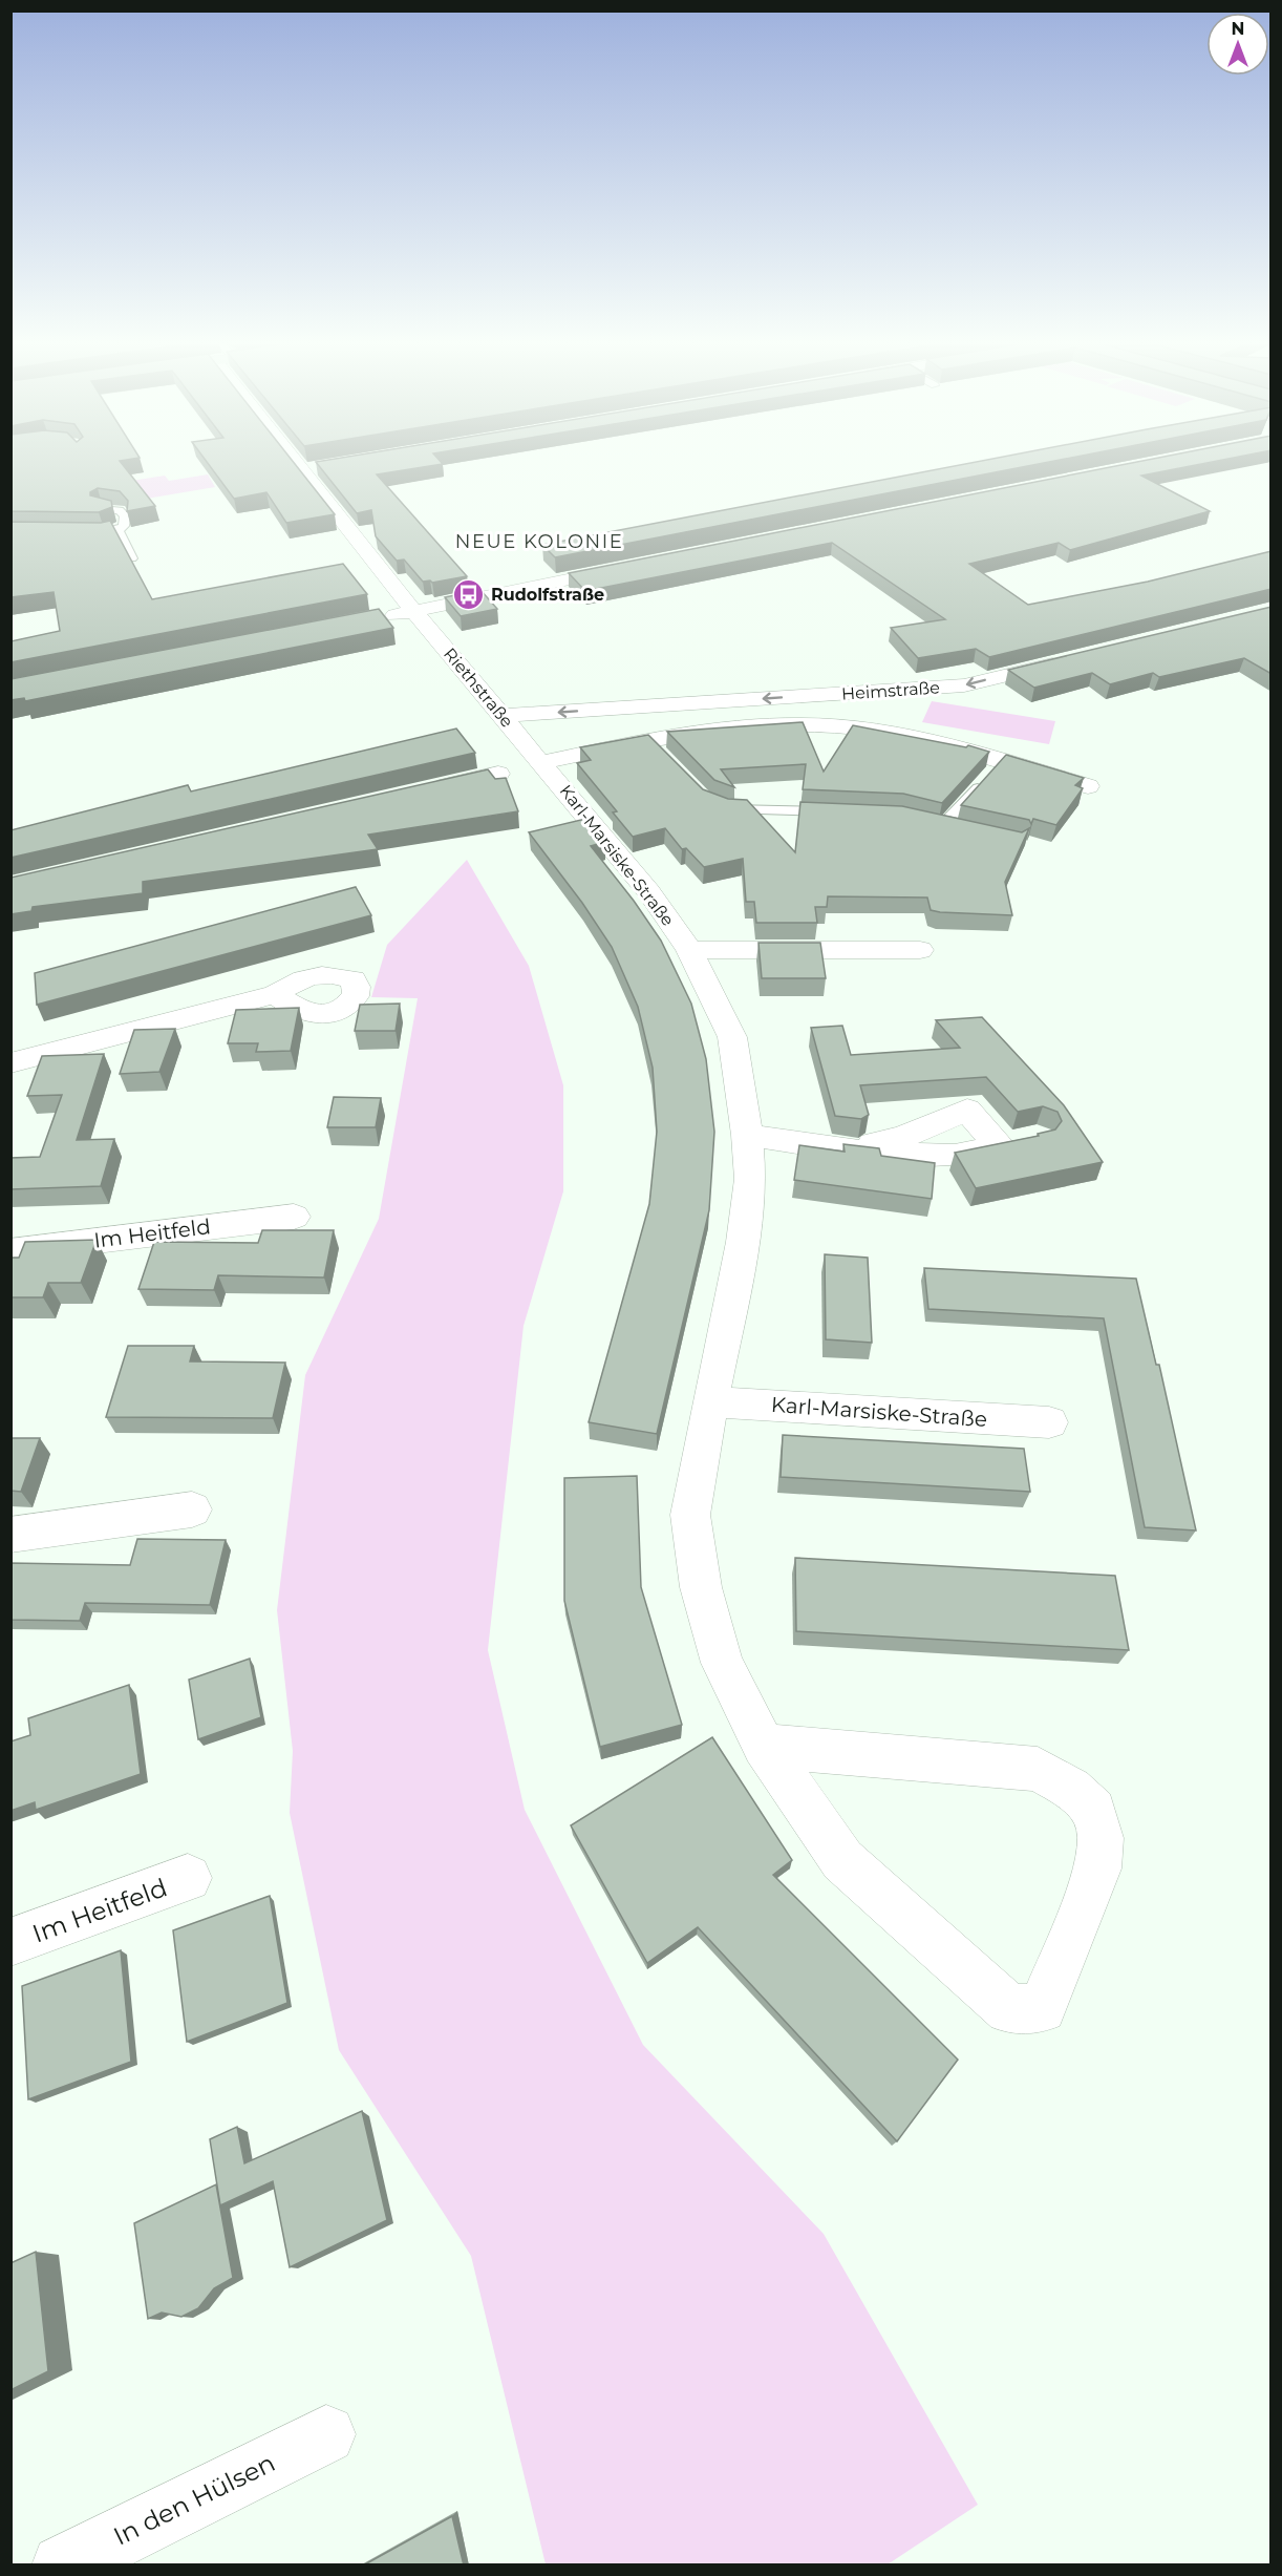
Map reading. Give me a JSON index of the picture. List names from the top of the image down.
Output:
{
  "streets": {
    "street": [
      "Riethstraße",
      "Heimstraße",
      "Karl-Marsiske-Straße",
      "Im Heitfeld",
      "In den Hülsen"
    ]
  },
  "crossings": [
    ["Riethstraße", "Heimstraße"],
    ["Riethstraße", "Karl-Marsiske-Straße"]
  ],
  "districts": ["NEUE KOLONIE"],
  "places": {
    "bus stop": ["Rudolfstraße"]
  },
  "north": "top"
}
